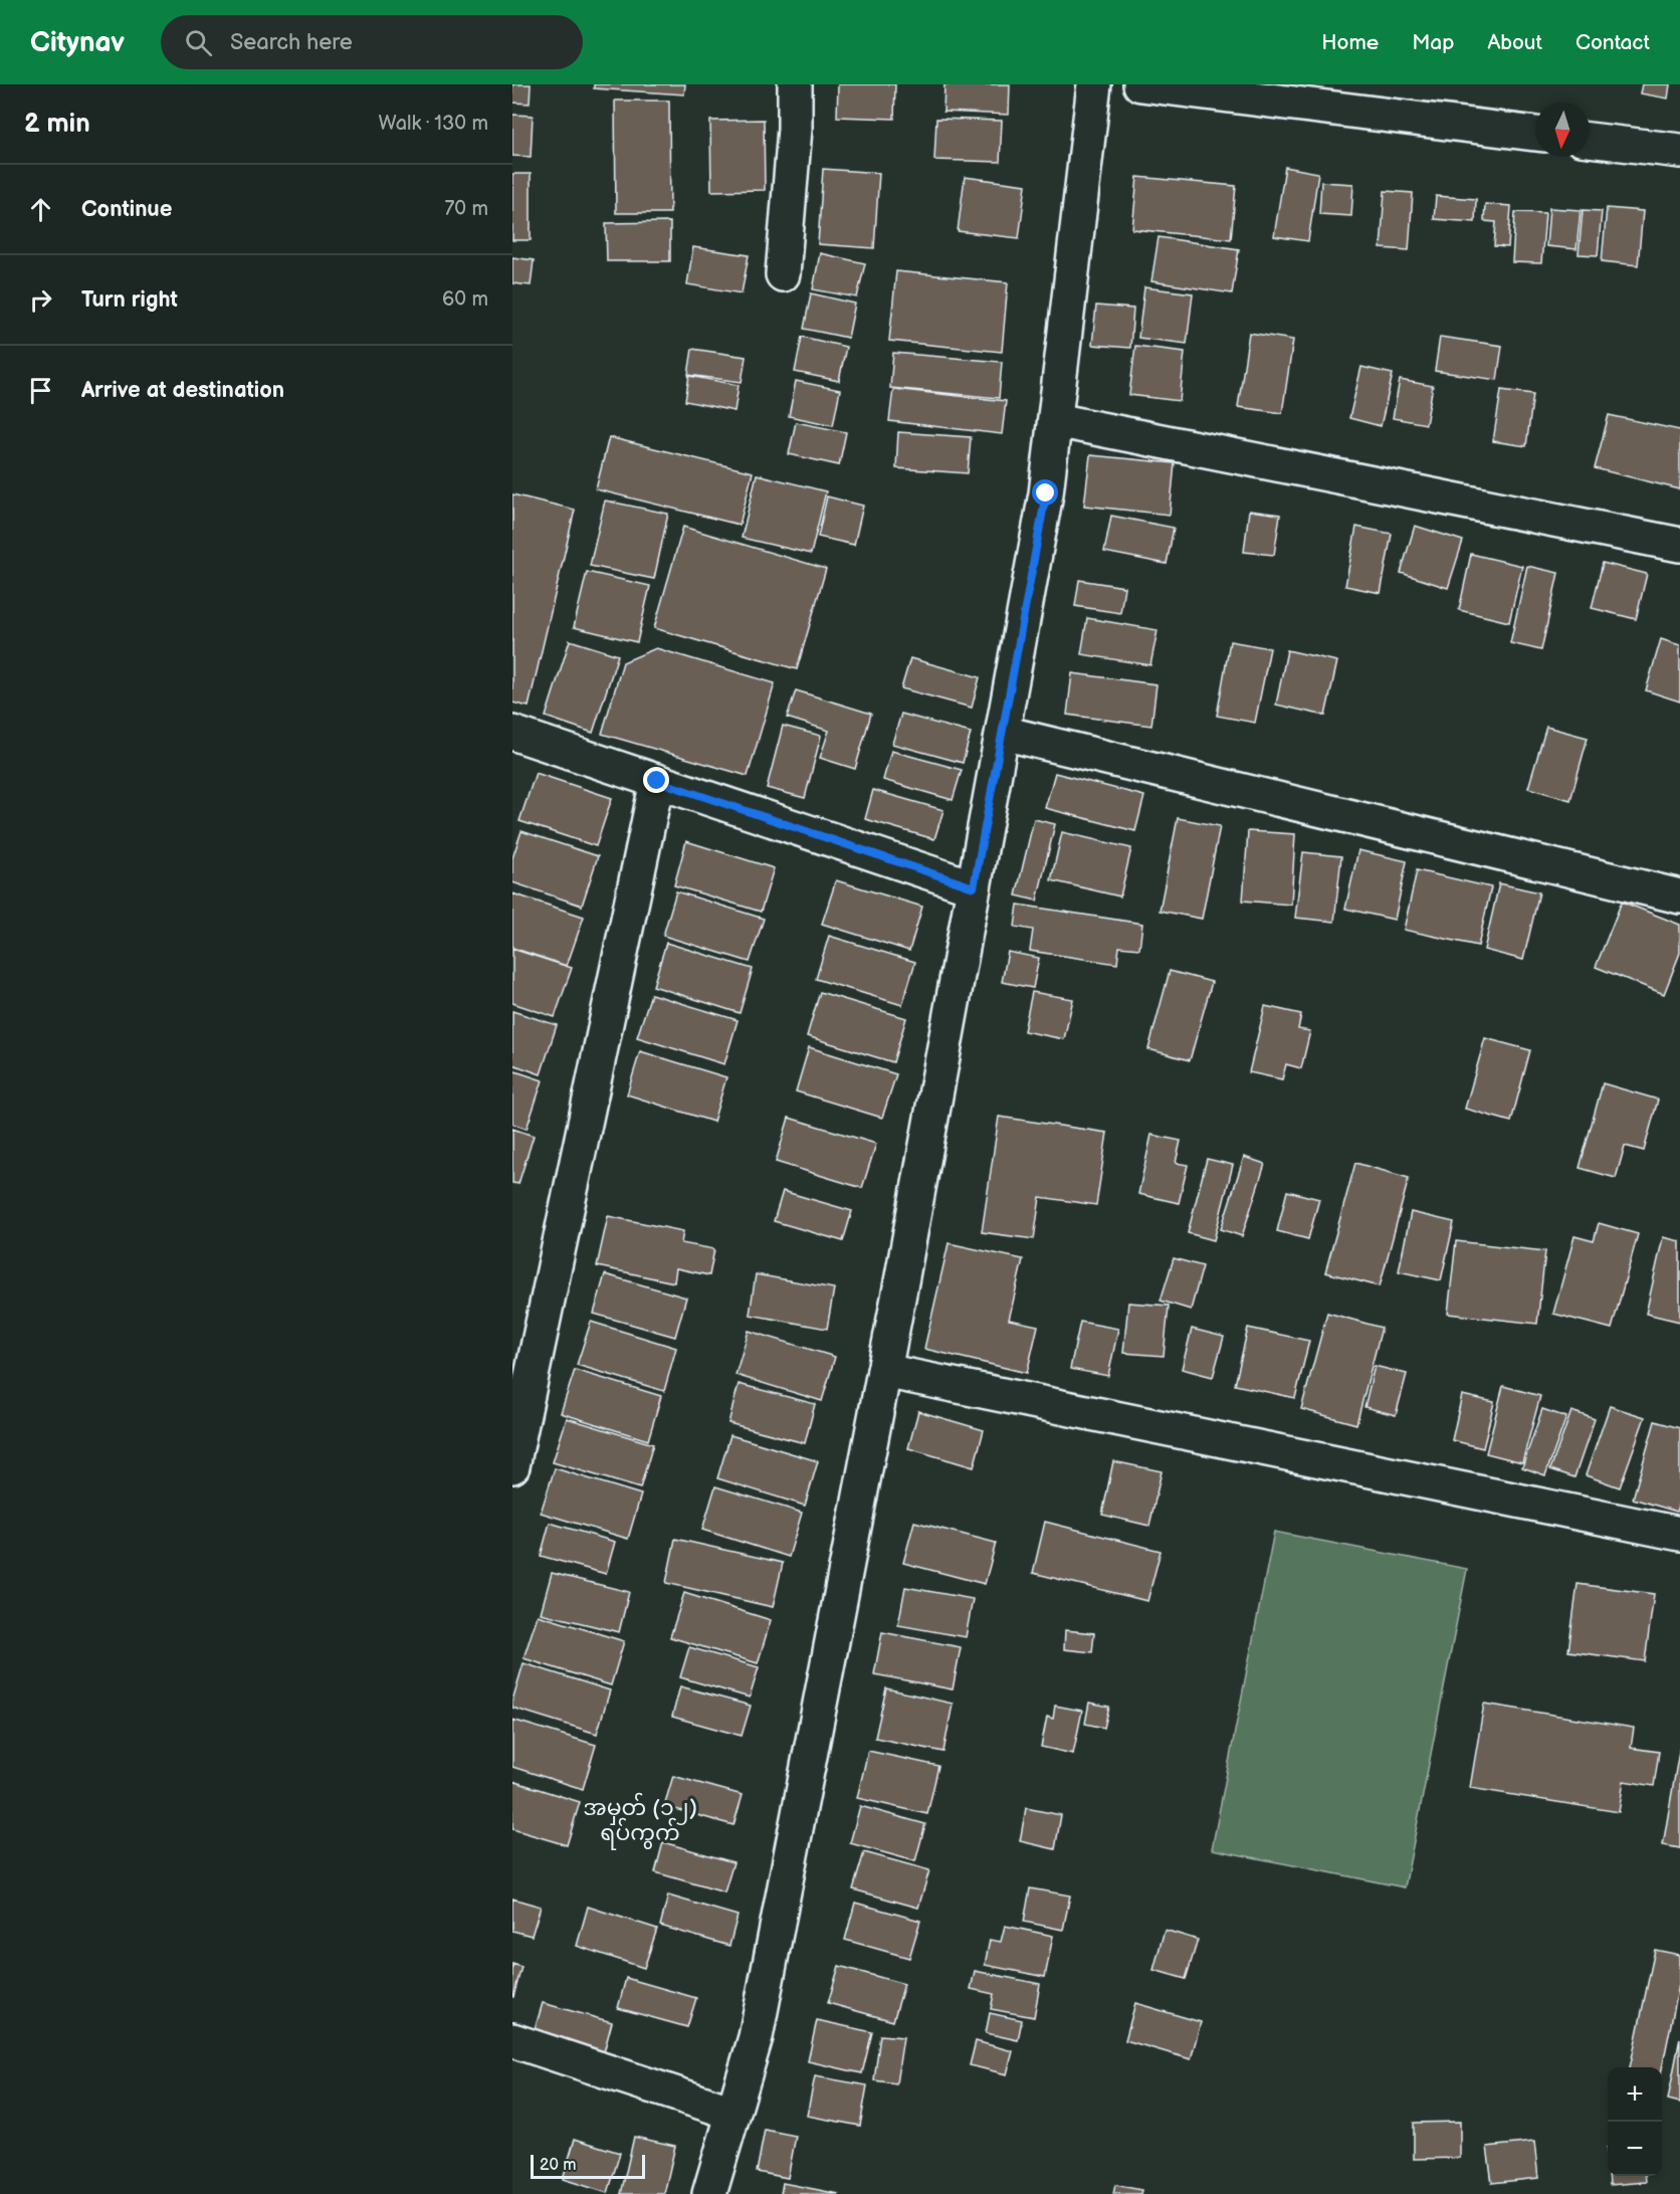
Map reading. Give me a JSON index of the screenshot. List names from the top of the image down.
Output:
{
  "districts": ["အမှတ် (၁၂) ရပ်ကွက်"],
  "scale_bar": "20 m",
  "north": "bottom",
  "page": {
    "header": "Citynav",
    "search": "Search here",
    "nav": [
      "Home",
      "Map",
      "About",
      "Contact"
    ],
    "heading": ["2 min", "Walk · 130 m"],
    "list": [
      ["Continue", "70 m"],
      ["Turn right", "60 m"],
      "Arrive at destination"
    ],
    "map_buttons": ["+", "−"],
    "scale": "20 m"
  }
}
